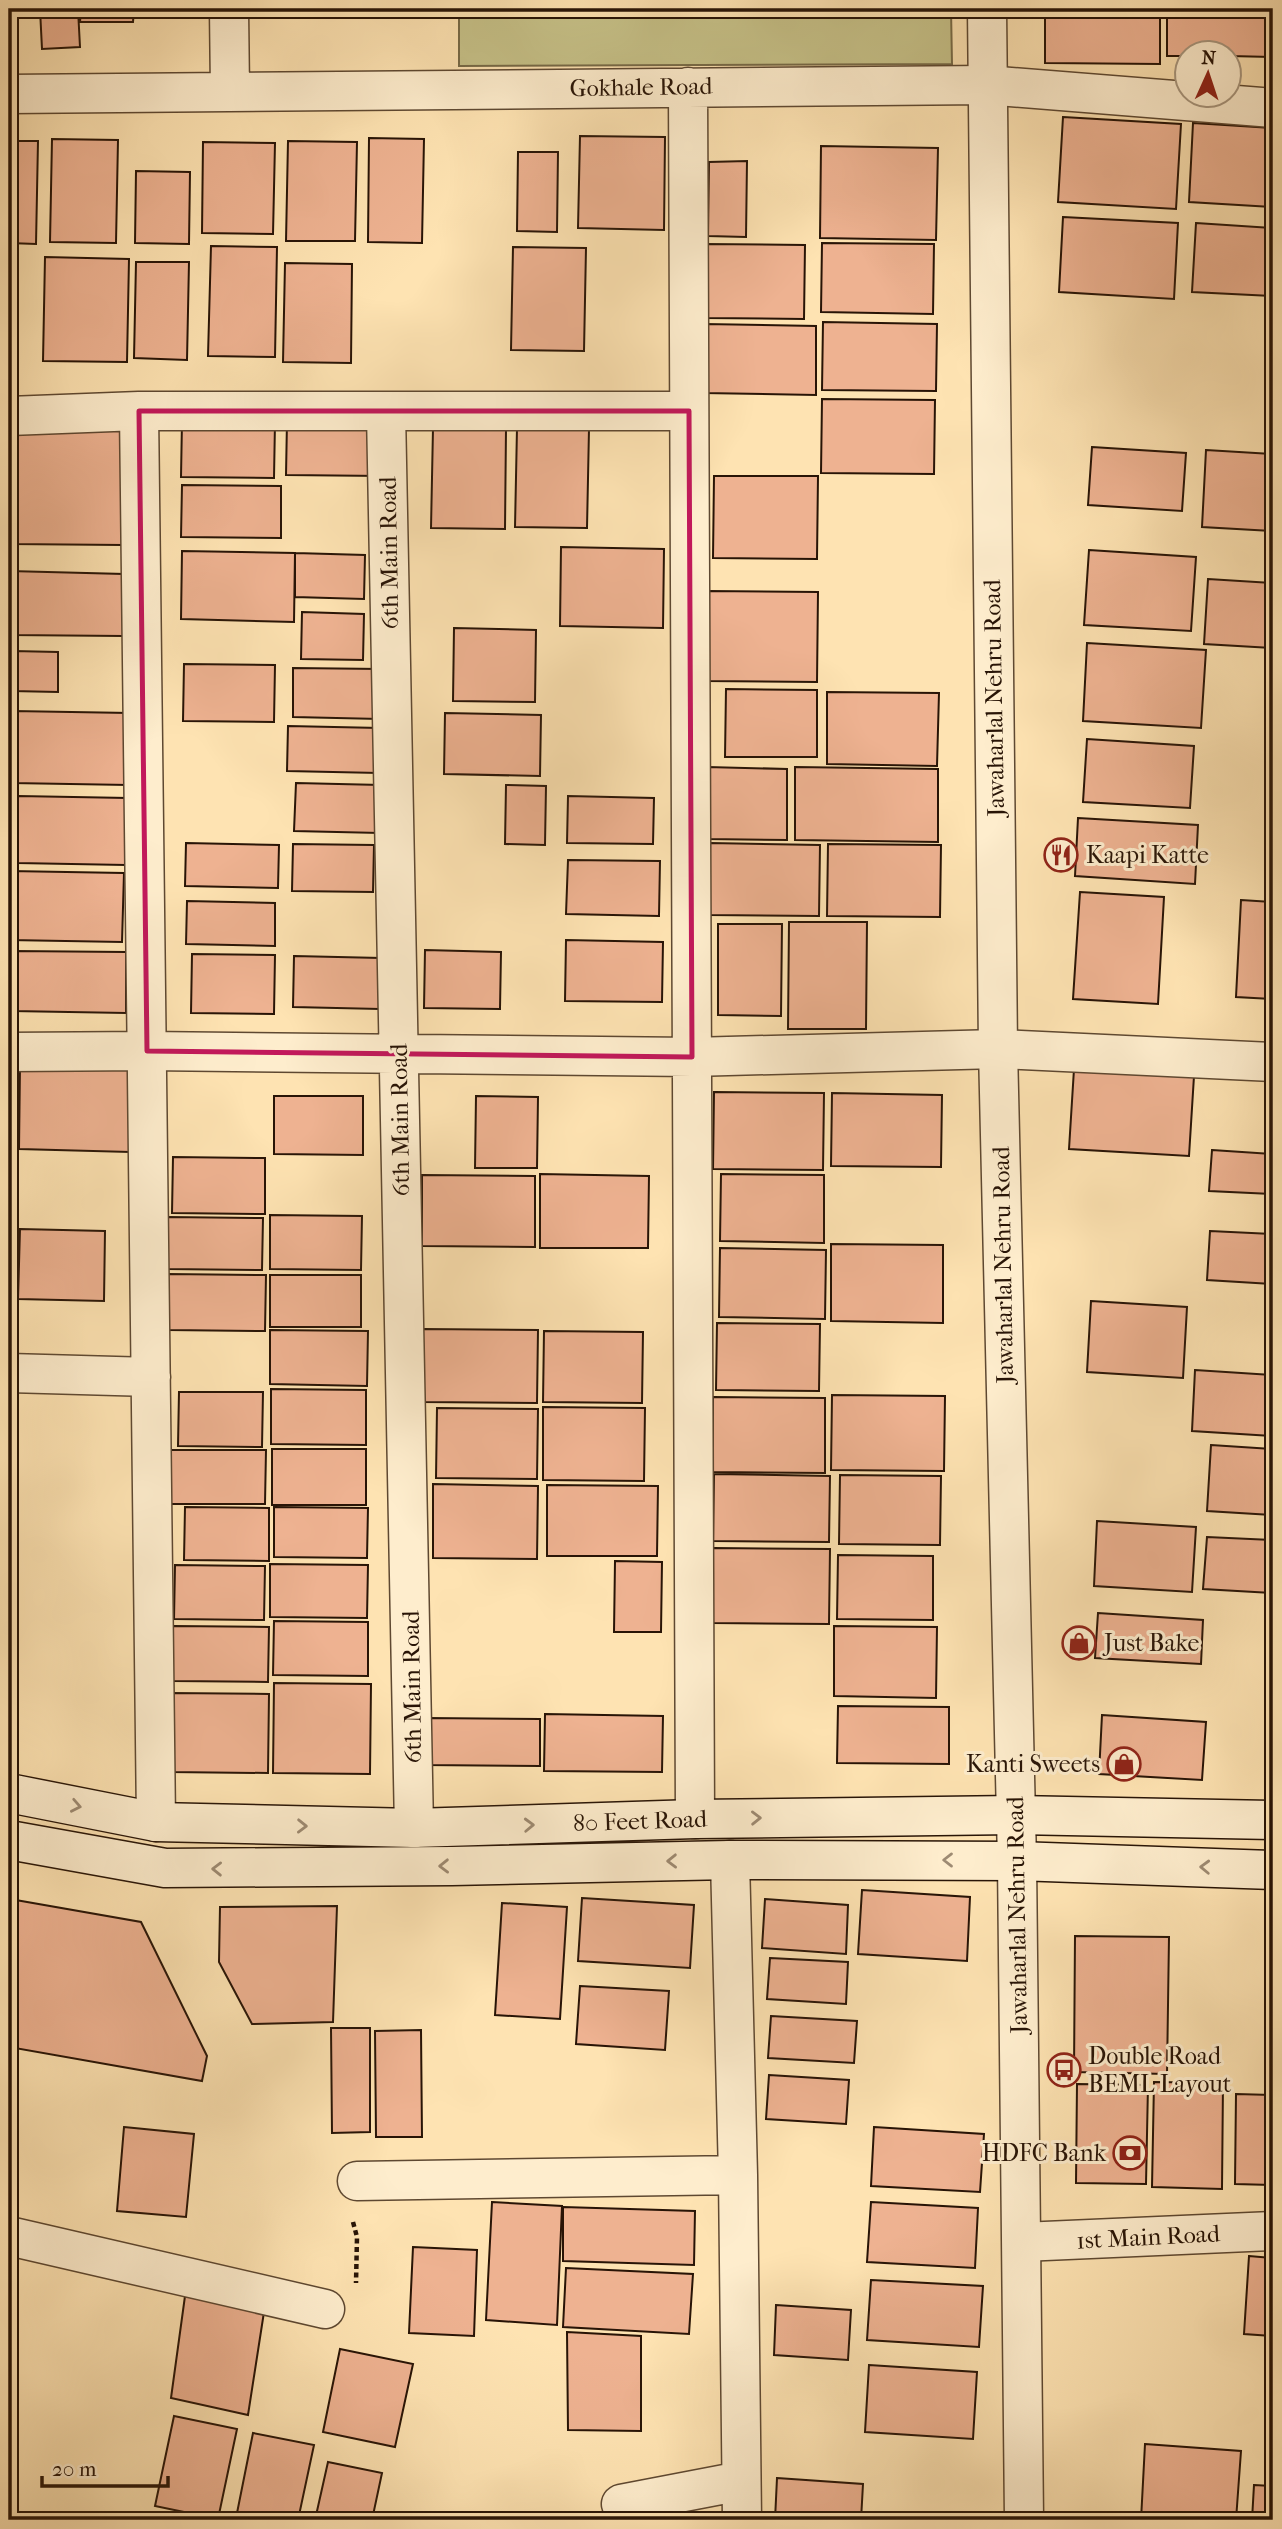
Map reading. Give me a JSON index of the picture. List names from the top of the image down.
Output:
{
  "streets": {
    "street": [
      "Gokhale Road",
      "6th Main Road",
      "Jawaharlal Nehru Road",
      "80 Feet Road",
      "1st Main Road"
    ]
  },
  "crossings": [
    ["Gokhale Road", "Jawaharlal Nehru Road"],
    ["6th Main Road", "80 Feet Road"],
    ["Jawaharlal Nehru Road", "80 Feet Road"],
    ["Jawaharlal Nehru Road", "1st Main Road"]
  ],
  "places": {
    "restaurant": ["Kaapi Katte"],
    "shop": ["Just Bake", "Kanti Sweets"],
    "bus stop": ["Double Road BEML Layout"],
    "bank": ["HDFC Bank"]
  },
  "scale_bar": "20 m",
  "north": "top"
}
